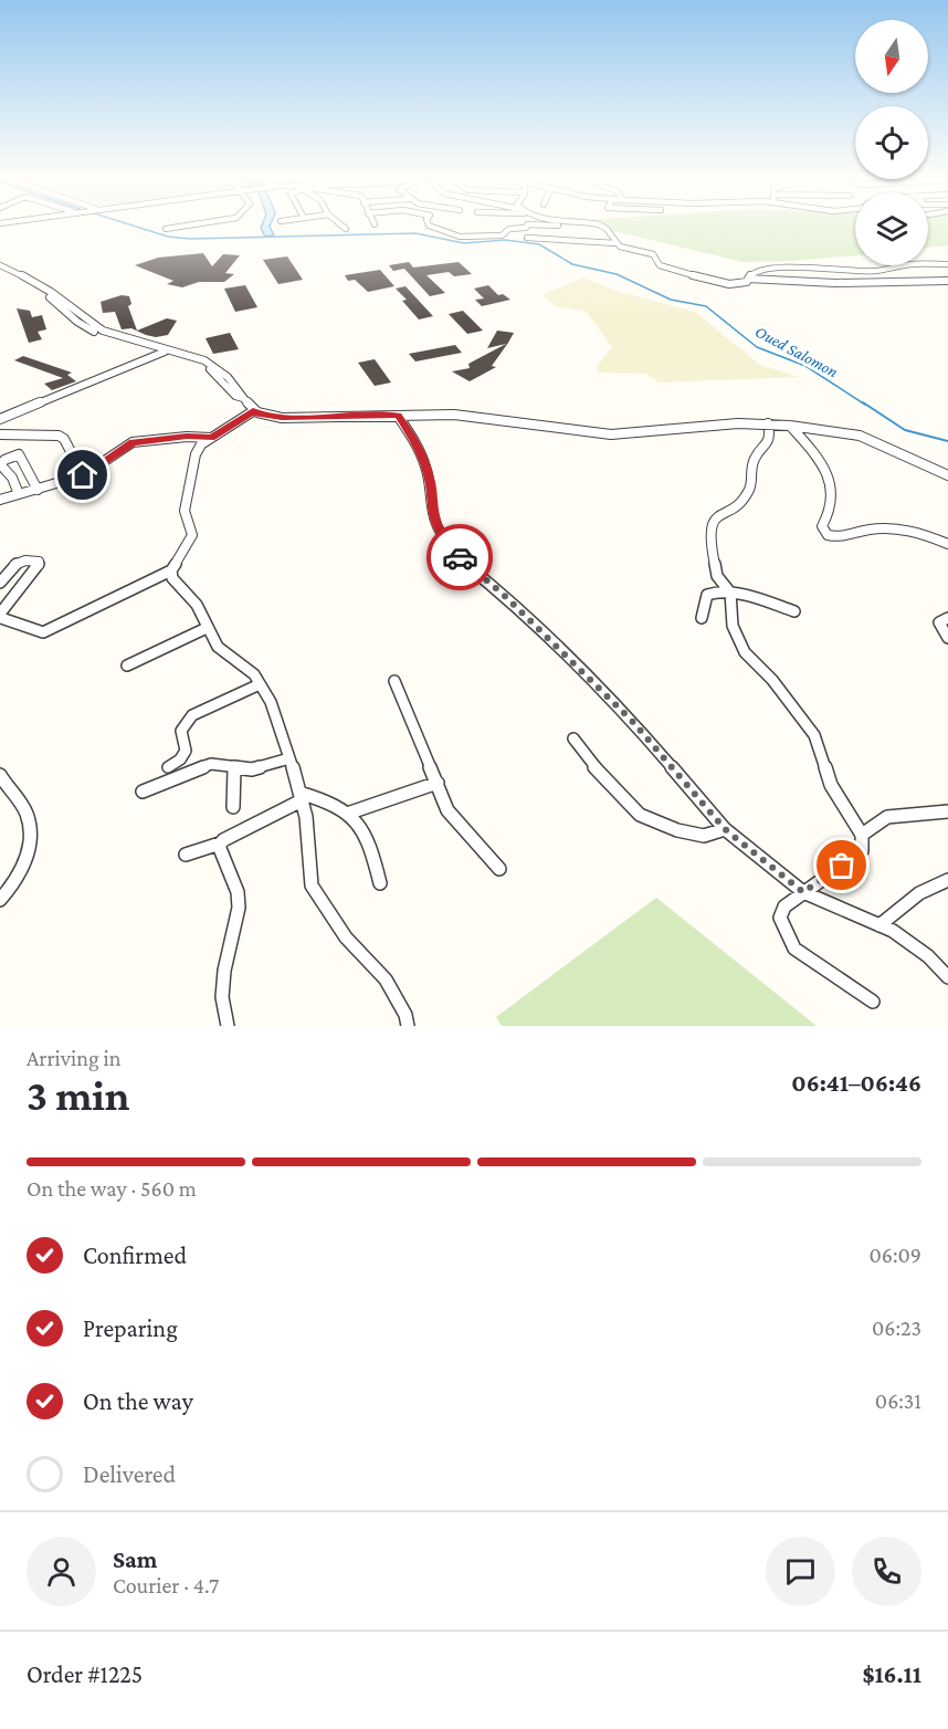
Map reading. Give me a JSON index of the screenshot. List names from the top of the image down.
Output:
{
  "water": ["Oued Salomon"],
  "north": "bottom",
  "page": {
    "heading": ["3 min", "Arriving in", "06:41–06:46"],
    "panel": [
      "Sam",
      "Courier · 4.7",
      "Order #1225",
      "$16.11"
    ],
    "bar": "On the way · 560 m",
    "list": [
      ["Confirmed", "06:09"],
      ["Preparing", "06:23"],
      ["On the way", "06:31"],
      "Delivered"
    ]
  }
}
